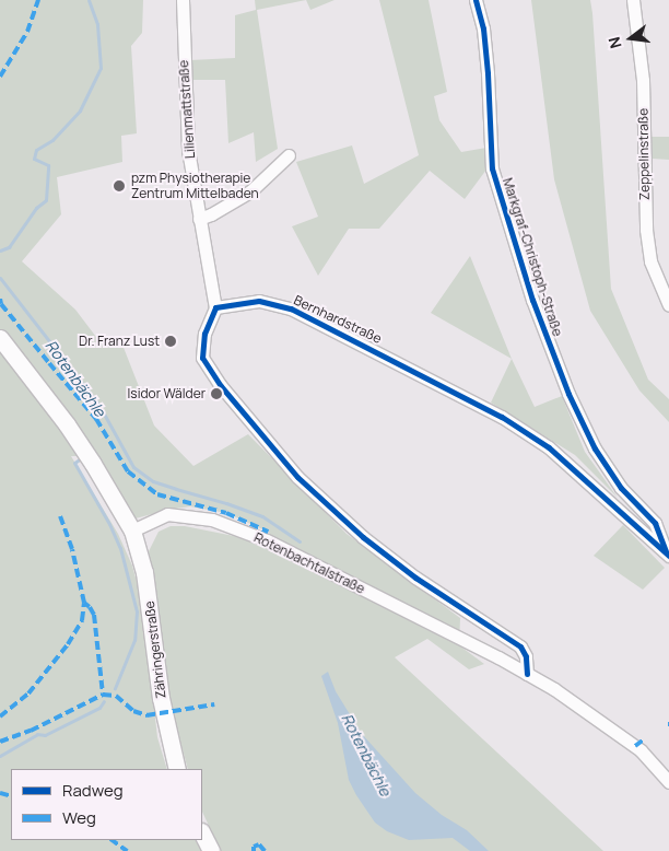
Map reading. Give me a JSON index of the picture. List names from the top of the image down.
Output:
{
  "streets": {
    "main road": ["Zähringerstraße"],
    "street": [
      "Lilienmattstraße",
      "Zeppelinstraße",
      "Markgraf-Christoph-Straße",
      "Bernhardstraße",
      "Rotenbachtalstraße"
    ]
  },
  "crossings": [
    ["Lilienmattstraße", "Bernhardstraße"],
    ["Markgraf-Christoph-Straße", "Bernhardstraße"],
    ["Rotenbachtalstraße", "Zähringerstraße"]
  ],
  "water": ["Rotenbächle"],
  "places": ["pzm Physiotherapie Zentrum Mittelbaden", "Dr. Franz Lust", "Isidor Wälder"],
  "legend": ["Radweg", "Weg"],
  "north": "left"
}
